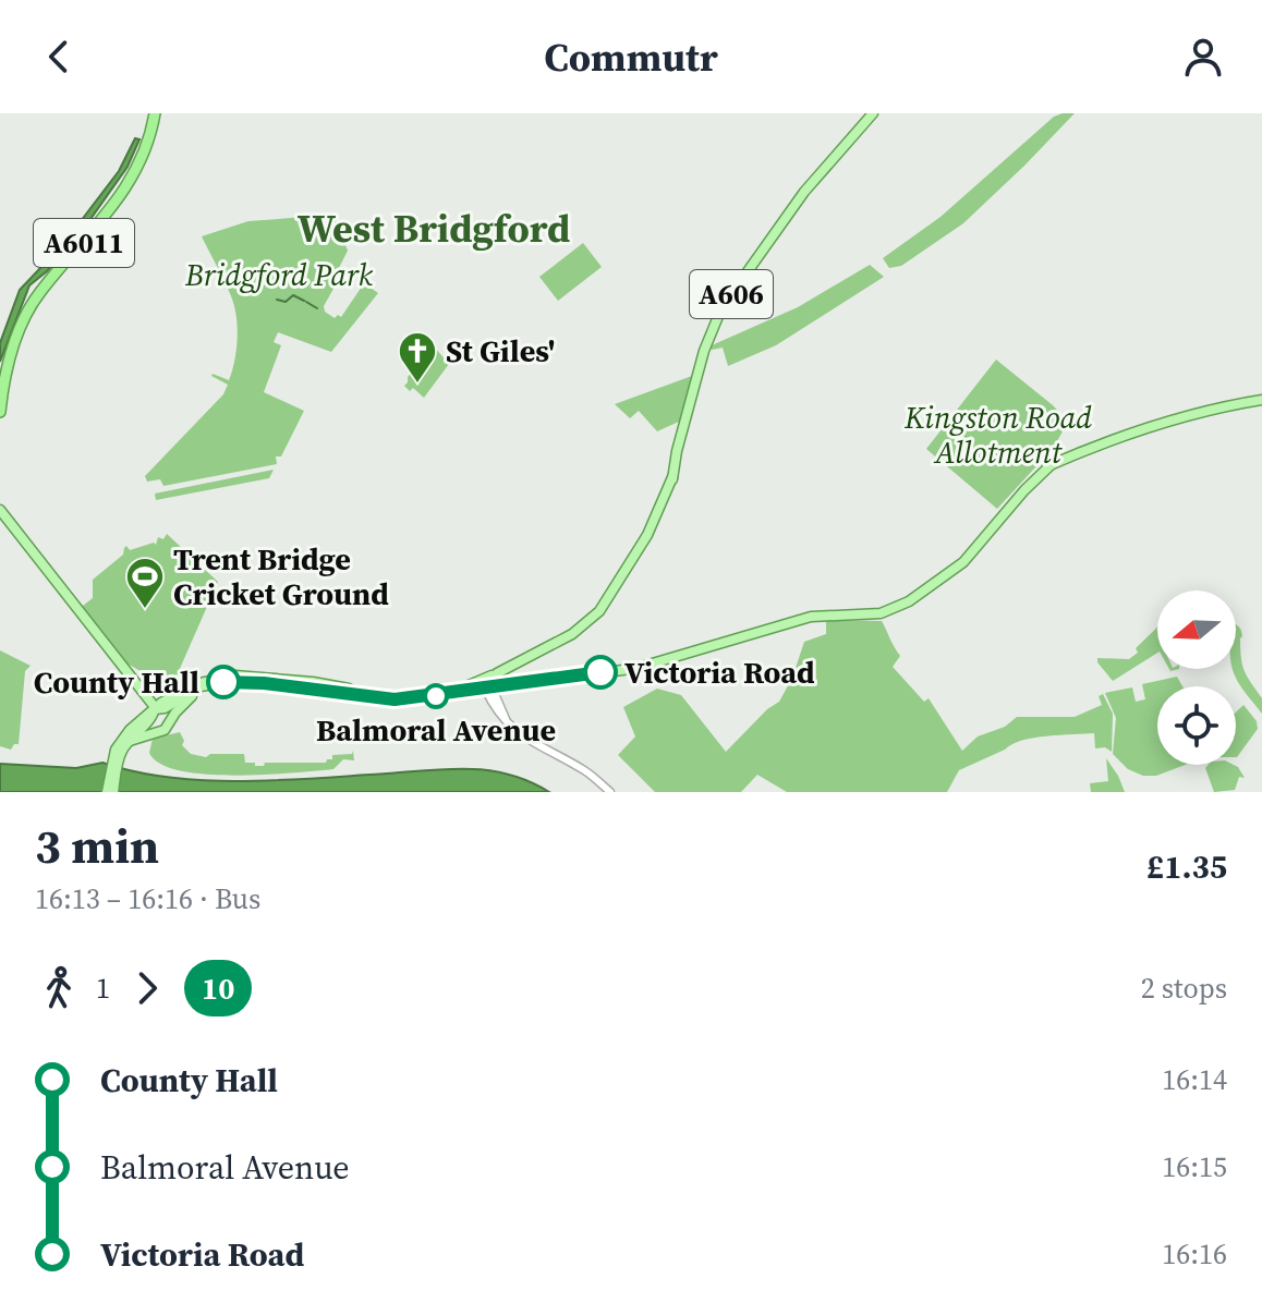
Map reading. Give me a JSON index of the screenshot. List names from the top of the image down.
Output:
{
  "streets": {
    "highway": ["A6011"],
    "main road": ["A606"]
  },
  "districts": ["West Bridgford"],
  "parks": ["Bridgford Park", "Kingston Road Allotment"],
  "places": {
    "church": ["St Giles'"],
    "sports": ["Trent Bridge Cricket Ground"],
    "other": ["Victoria Road", "County Hall", "Balmoral Avenue"]
  },
  "lines": ["bus line 10"],
  "north": "left",
  "page": {
    "header": "Commutr",
    "heading": ["3 min", "16:13 – 16:16 · Bus", "£1.35"],
    "legs": ["1", "10", "2 stops"],
    "list": [
      {
        "name": "County Hall",
        "value": "16:14"
      },
      {
        "name": "Balmoral Avenue",
        "value": "16:15"
      },
      {
        "name": "Victoria Road",
        "value": "16:16"
      }
    ]
  }
}
